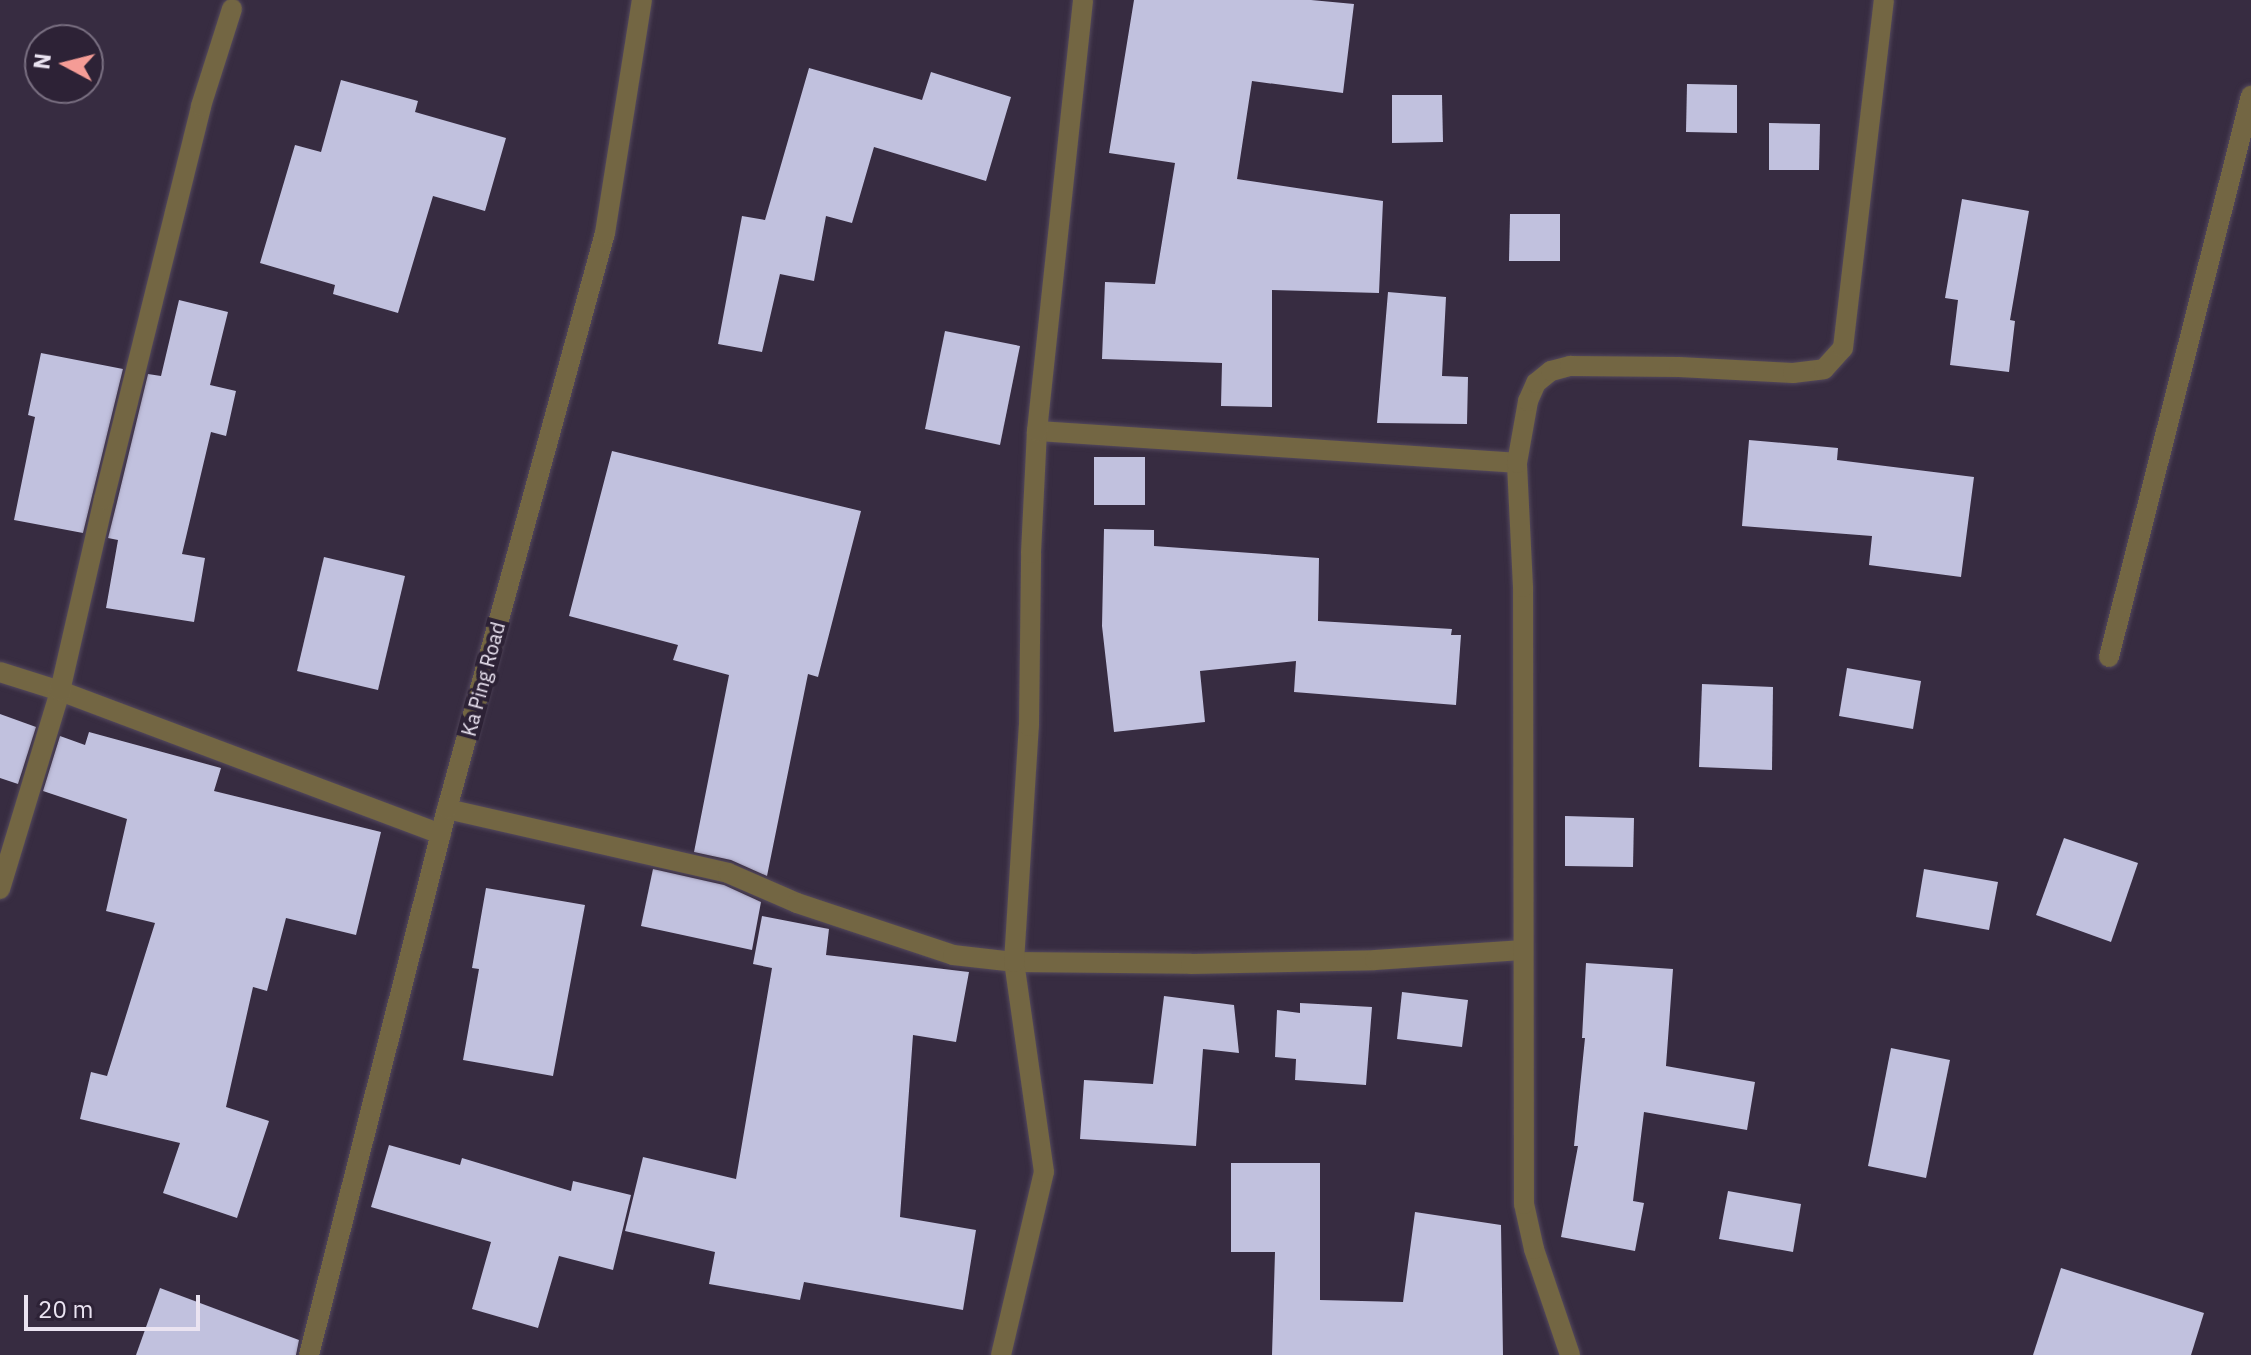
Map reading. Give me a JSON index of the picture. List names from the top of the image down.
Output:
{
  "streets": {
    "street": ["Ka Ping Road"]
  },
  "scale_bar": "20 m",
  "north": "left"
}
